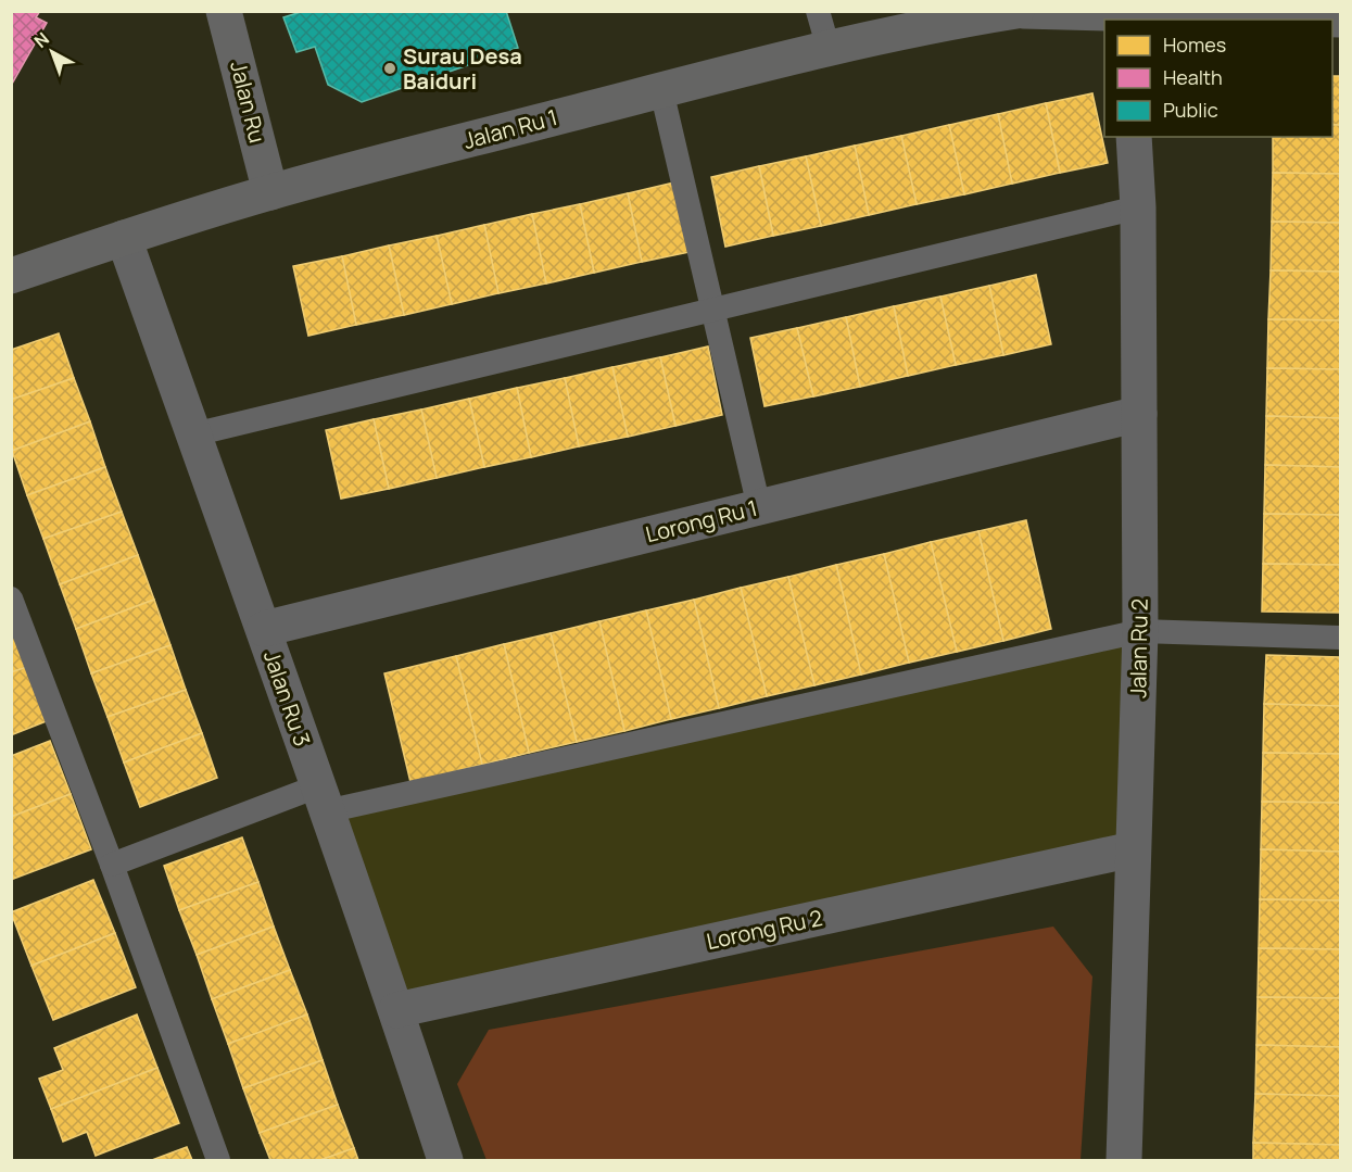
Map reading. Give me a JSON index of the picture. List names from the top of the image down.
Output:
{
  "streets": {
    "street": [
      "Jalan Ru",
      "Jalan Ru 1",
      "Lorong Ru 1",
      "Jalan Ru 2",
      "Jalan Ru 3",
      "Lorong Ru 2"
    ]
  },
  "crossings": [
    ["Jalan Ru", "Jalan Ru 1"],
    ["Jalan Ru 1", "Jalan Ru 3"],
    ["Lorong Ru 1", "Jalan Ru 2"],
    ["Lorong Ru 1", "Jalan Ru 3"],
    ["Jalan Ru 2", "Lorong Ru 2"],
    ["Jalan Ru 3", "Lorong Ru 2"]
  ],
  "places": ["Surau Desa Baiduri"],
  "legend": ["Homes", "Health", "Public"],
  "north": "top left"
}
